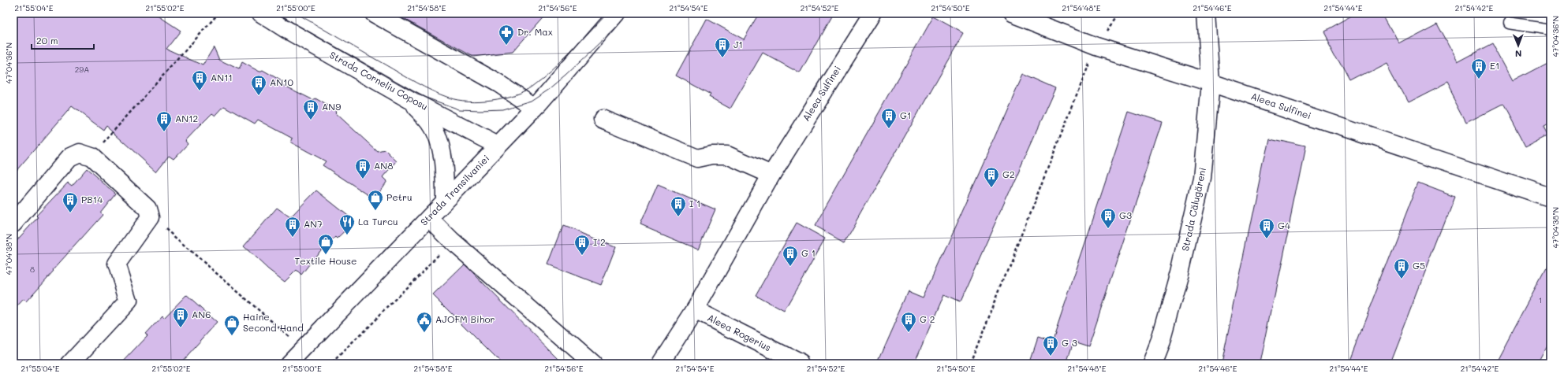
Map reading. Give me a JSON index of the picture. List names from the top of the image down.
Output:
{
  "streets": {
    "street": [
      "Strada Corneliu Coposu",
      "Aleea Sulfinei",
      "Strada Transilvaniei",
      "Strada Călugăreni",
      "Aleea Rogerius"
    ]
  },
  "crossings": [
    ["Strada Corneliu Coposu", "Strada Transilvaniei"],
    ["Aleea Sulfinei", "Strada Călugăreni"],
    ["Aleea Sulfinei", "Aleea Rogerius"]
  ],
  "places": {
    "pharmacy": ["Dr. Max"],
    "building": [
      "J1",
      "E1",
      "AN11",
      "AN10",
      "AN9",
      "G1",
      "AN12",
      "AN8",
      "G2",
      "PB14",
      "I 1",
      "G3",
      "AN7",
      "G4",
      "I 2",
      "G 1",
      "G5",
      "AN6",
      "G 2",
      "G 3"
    ],
    "shop": ["Petru", "Textile House", "Haine Second Hand"],
    "restaurant": ["La Turcu"],
    "public building": ["AJOFM Bihor"]
  },
  "house_numbers": ["29A", "8", "1"],
  "scale_bar": "20 m",
  "north": "bottom",
  "coordinates": [
    "21°55'04\"E",
    "21°55'02\"E",
    "21°55'00\"E",
    "21°54'58\"E",
    "21°54'56\"E",
    "21°54'54\"E",
    "21°54'52\"E",
    "21°54'50\"E",
    "21°54'48\"E",
    "21°54'46\"E",
    "21°54'44\"E",
    "21°54'42\"E",
    "47°04'36\"N",
    "47°04'38\"N"
  ]
}
